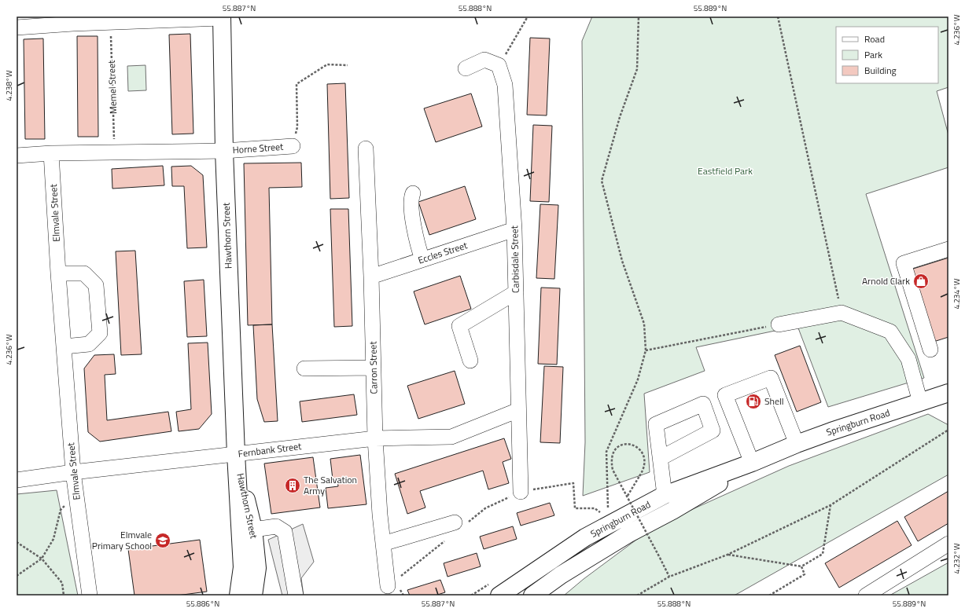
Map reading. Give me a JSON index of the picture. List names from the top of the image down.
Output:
{
  "streets": {
    "main road": ["Hawthorn Street", "Springburn Road"],
    "street": [
      "Horne Street",
      "Elmvale Street",
      "Eccles Street",
      "Carbisdale Street",
      "Carron Street",
      "Fernbank Street"
    ],
    "path": ["Memel Street"]
  },
  "crossings": [
    ["Horne Street", "Hawthorn Street"],
    ["Elmvale Street", "Fernbank Street"],
    ["Hawthorn Street", "Fernbank Street"],
    ["Eccles Street", "Carbisdale Street"],
    ["Eccles Street", "Carron Street"],
    ["Carbisdale Street", "Fernbank Street"],
    ["Carron Street", "Fernbank Street"]
  ],
  "parks": ["Eastfield Park"],
  "places": {
    "shop": ["Arnold Clark"],
    "fuel station": ["Shell"],
    "building": ["The Salvation Army"],
    "school or university": ["Elmvale Primary School"]
  },
  "legend": ["Road", "Park", "Building"],
  "coordinates": [
    "55.887°N",
    "55.888°N",
    "55.889°N",
    "4.236°W",
    "4.238°W",
    "4.234°W",
    "4.232°W",
    "55.886°N"
  ]
}
